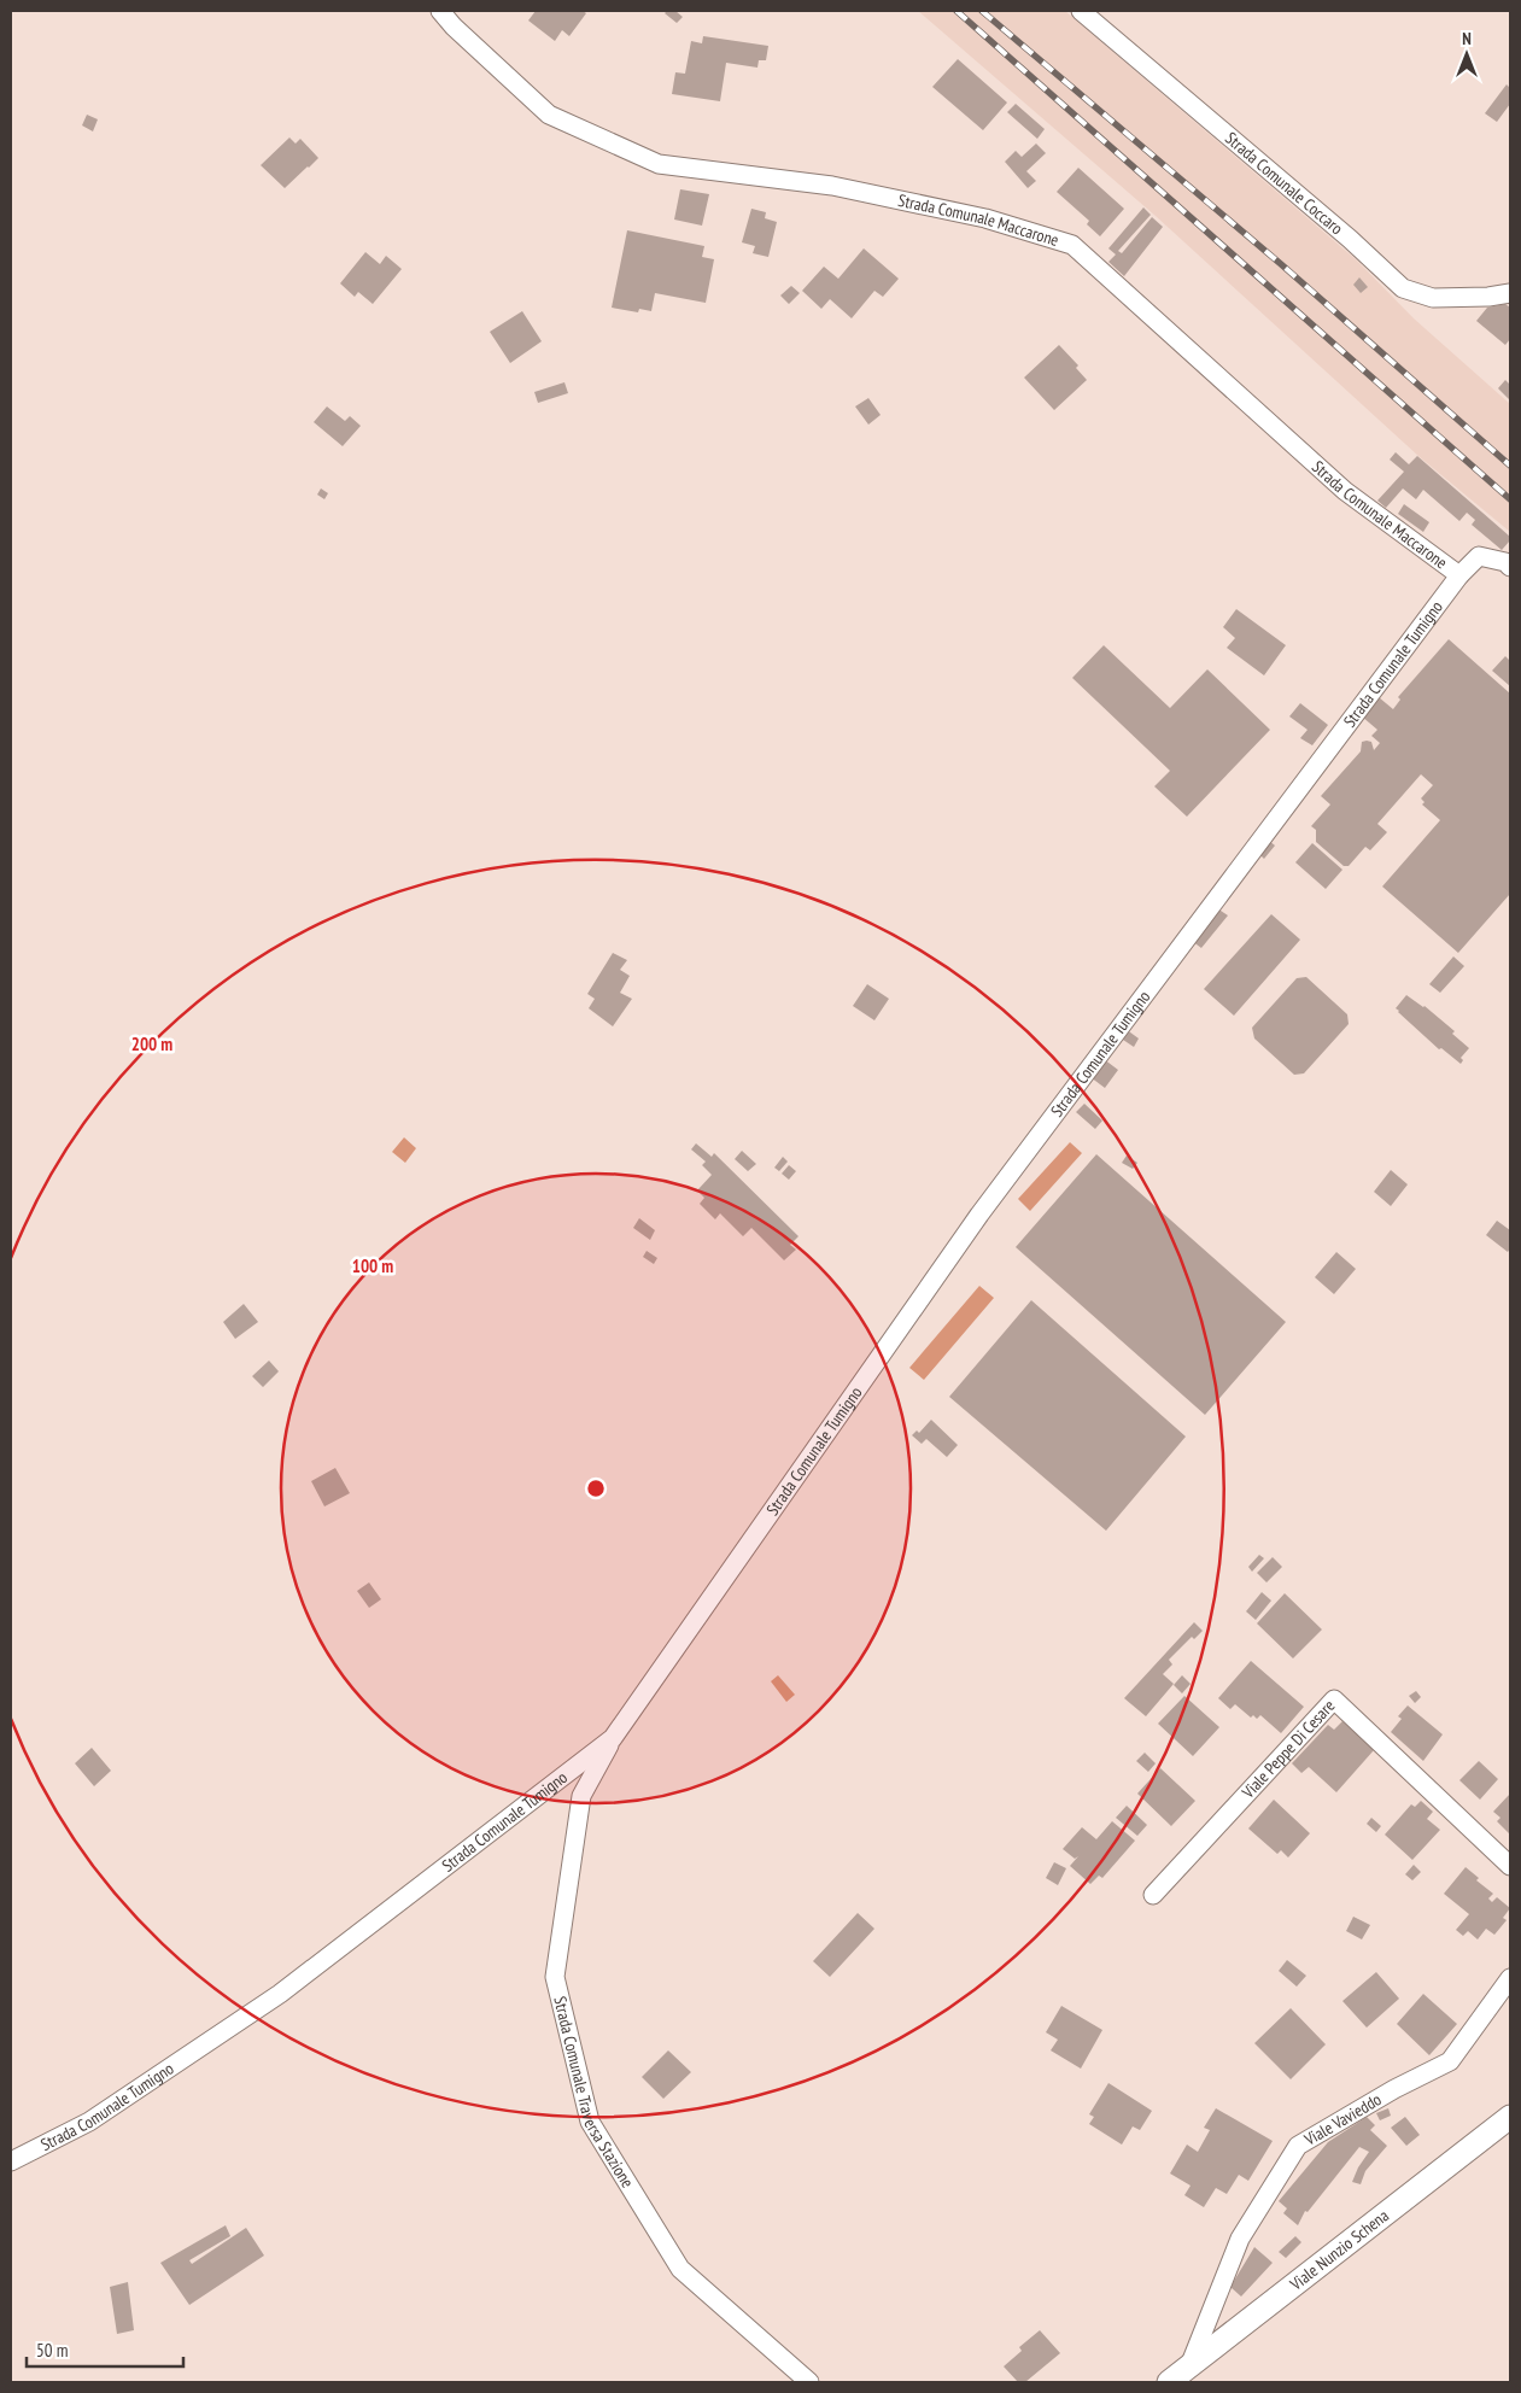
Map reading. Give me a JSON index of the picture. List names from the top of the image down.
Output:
{
  "streets": {
    "street": [
      "Strada Comunale Coccaro",
      "Strada Comunale Maccarone",
      "Strada Comunale Tumigno",
      "Viale Peppe Di Cesare",
      "Strada Comunale Traversa Stazione",
      "Viale Vavieddo",
      "Viale Nunzio Schena"
    ]
  },
  "crossings": [
    ["Strada Comunale Maccarone", "Strada Comunale Tumigno"],
    ["Strada Comunale Tumigno", "Strada Comunale Traversa Stazione"],
    ["Viale Vavieddo", "Viale Nunzio Schena"]
  ],
  "scale_bar": "50 m",
  "north": "top",
  "rings": ["200 m", "100 m"]
}
